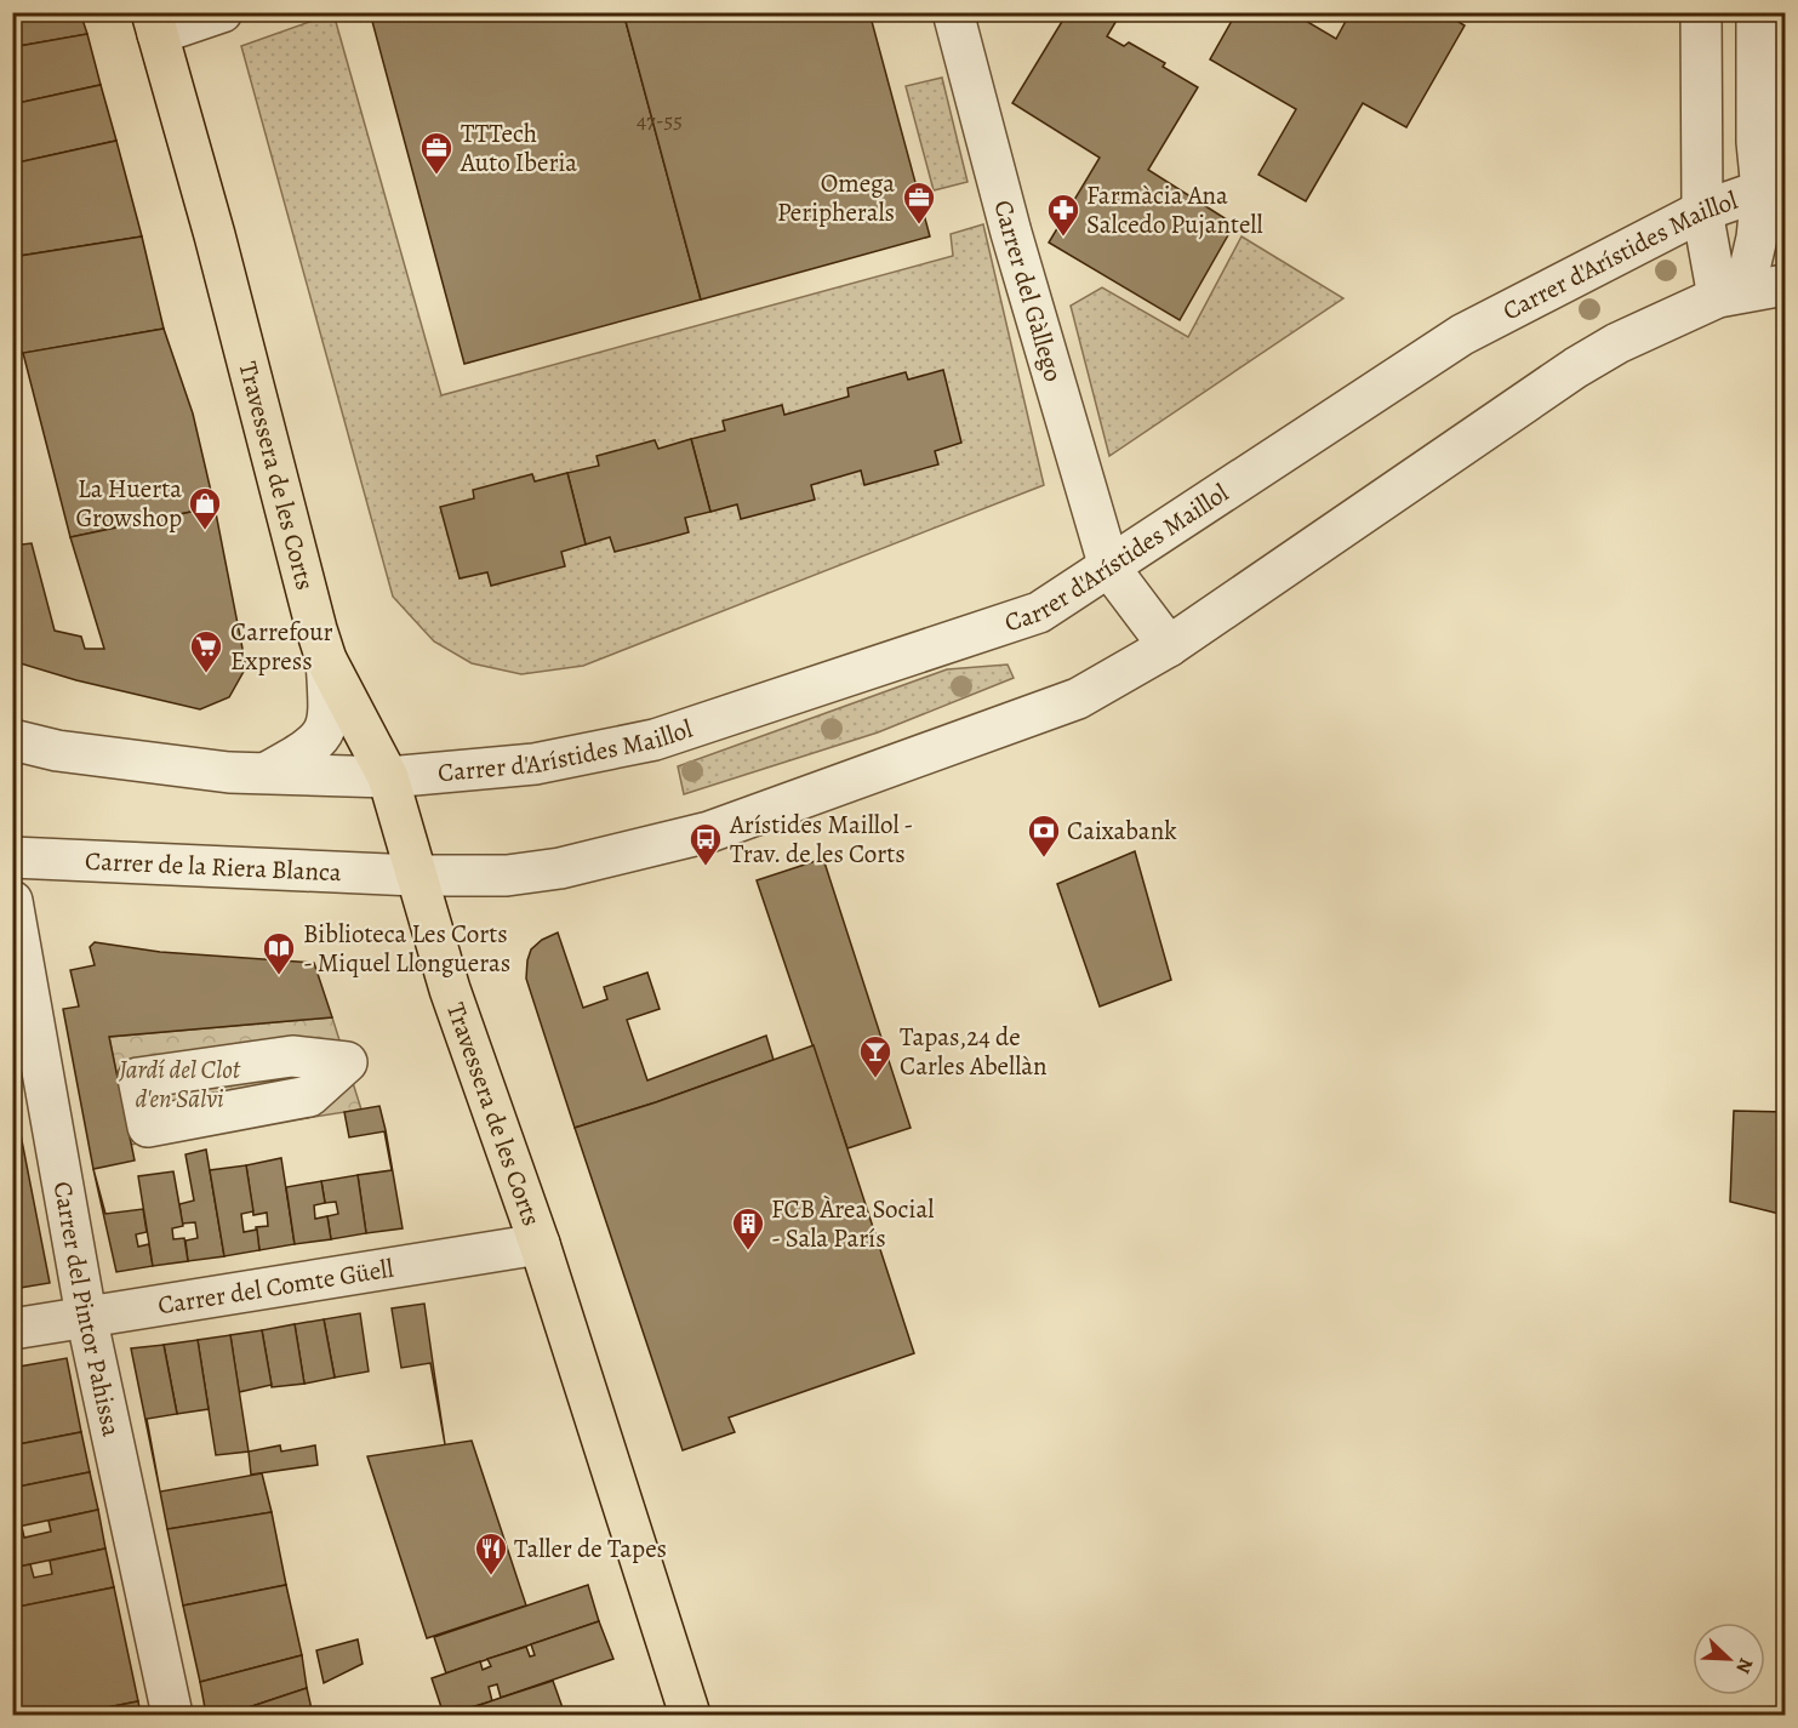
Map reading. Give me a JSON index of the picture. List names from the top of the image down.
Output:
{
  "streets": {
    "main road": ["Travessera de les Corts"],
    "street": [
      "Carrer d'Arístides Maillol",
      "Carrer del Gàllego",
      "Carrer de la Riera Blanca",
      "Carrer del Comte Güell",
      "Carrer del Pintor Pahissa"
    ]
  },
  "crossings": [
    ["Carrer d'Arístides Maillol", "Carrer del Gàllego"],
    ["Carrer d'Arístides Maillol", "Travessera de les Corts"],
    ["Travessera de les Corts", "Carrer de la Riera Blanca"],
    ["Travessera de les Corts", "Carrer del Comte Güell"],
    ["Carrer del Comte Güell", "Carrer del Pintor Pahissa"]
  ],
  "parks": ["Jardí del Clot d'en Salvi"],
  "places": {
    "office": ["TTTech Auto Iberia", "Omega Peripherals"],
    "pharmacy": ["Farmàcia Ana Salcedo Pujantell"],
    "shop": ["La Huerta Growshop"],
    "supermarket": ["Carrefour Express"],
    "bank": ["Caixabank"],
    "bus stop": ["Arístides Maillol - Trav. de les Corts"],
    "library": ["Biblioteca Les Corts - Miquel Llongueras"],
    "bar": ["Tapas,24 de Carles Abellàn"],
    "building": ["FCB Àrea Social - Sala París"],
    "restaurant": ["Taller de Tapes"]
  },
  "house_numbers": ["47-55"],
  "north": "bottom right"
}
